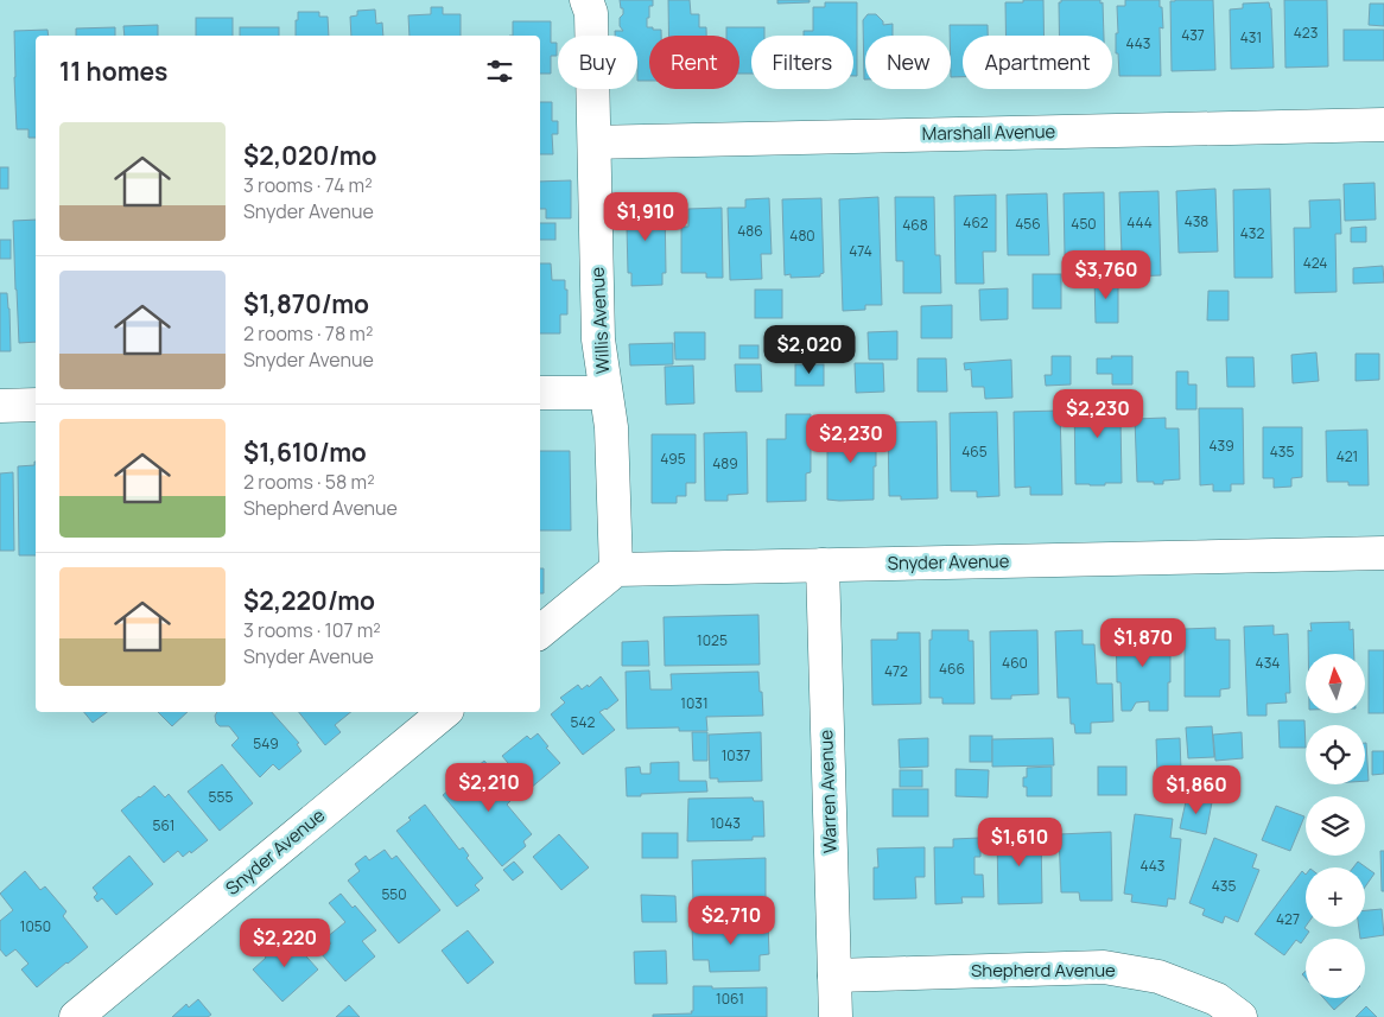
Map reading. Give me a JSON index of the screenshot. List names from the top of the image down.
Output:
{
  "streets": {
    "street": [
      "Marshall Avenue",
      "Willis Avenue",
      "Snyder Avenue",
      "Warren Avenue",
      "Shepherd Avenue"
    ]
  },
  "crossings": [
    ["Marshall Avenue", "Willis Avenue"],
    ["Willis Avenue", "Snyder Avenue"],
    ["Snyder Avenue", "Warren Avenue"],
    ["Warren Avenue", "Shepherd Avenue"]
  ],
  "house_numbers": [
    "423",
    "437",
    "431",
    "443",
    "438",
    "462",
    "444",
    "456",
    "450",
    "468",
    "486",
    "432",
    "480",
    "474",
    "424",
    "439",
    "465",
    "435",
    "421",
    "495",
    "489",
    "1025",
    "460",
    "434",
    "466",
    "472",
    "1031",
    "542",
    "549",
    "1037",
    "555",
    "1043",
    "561",
    "443",
    "435",
    "550",
    "427",
    "1050",
    "1061"
  ],
  "north": "top",
  "page": {
    "chip": [
      "Buy",
      "Rent",
      "Filters",
      "New",
      "Apartment"
    ],
    "heading": "11 homes",
    "list": [
      {
        "name": "$2,020/mo",
        "note": "3 rooms · 74 m² · Snyder Avenue"
      },
      {
        "name": "$1,870/mo",
        "note": "2 rooms · 78 m² · Snyder Avenue"
      },
      {
        "name": "$1,610/mo",
        "note": "2 rooms · 58 m² · Shepherd Avenue"
      },
      {
        "name": "$2,220/mo",
        "note": "3 rooms · 107 m² · Snyder Avenue"
      }
    ],
    "price": [
      "$1,910",
      "$3,760",
      "$2,020",
      "$2,230",
      "$2,230",
      "$1,870",
      "$2,210",
      "$1,860",
      "$1,610",
      "$2,710",
      "$2,220"
    ],
    "map_buttons": ["+", "−"]
  }
}
